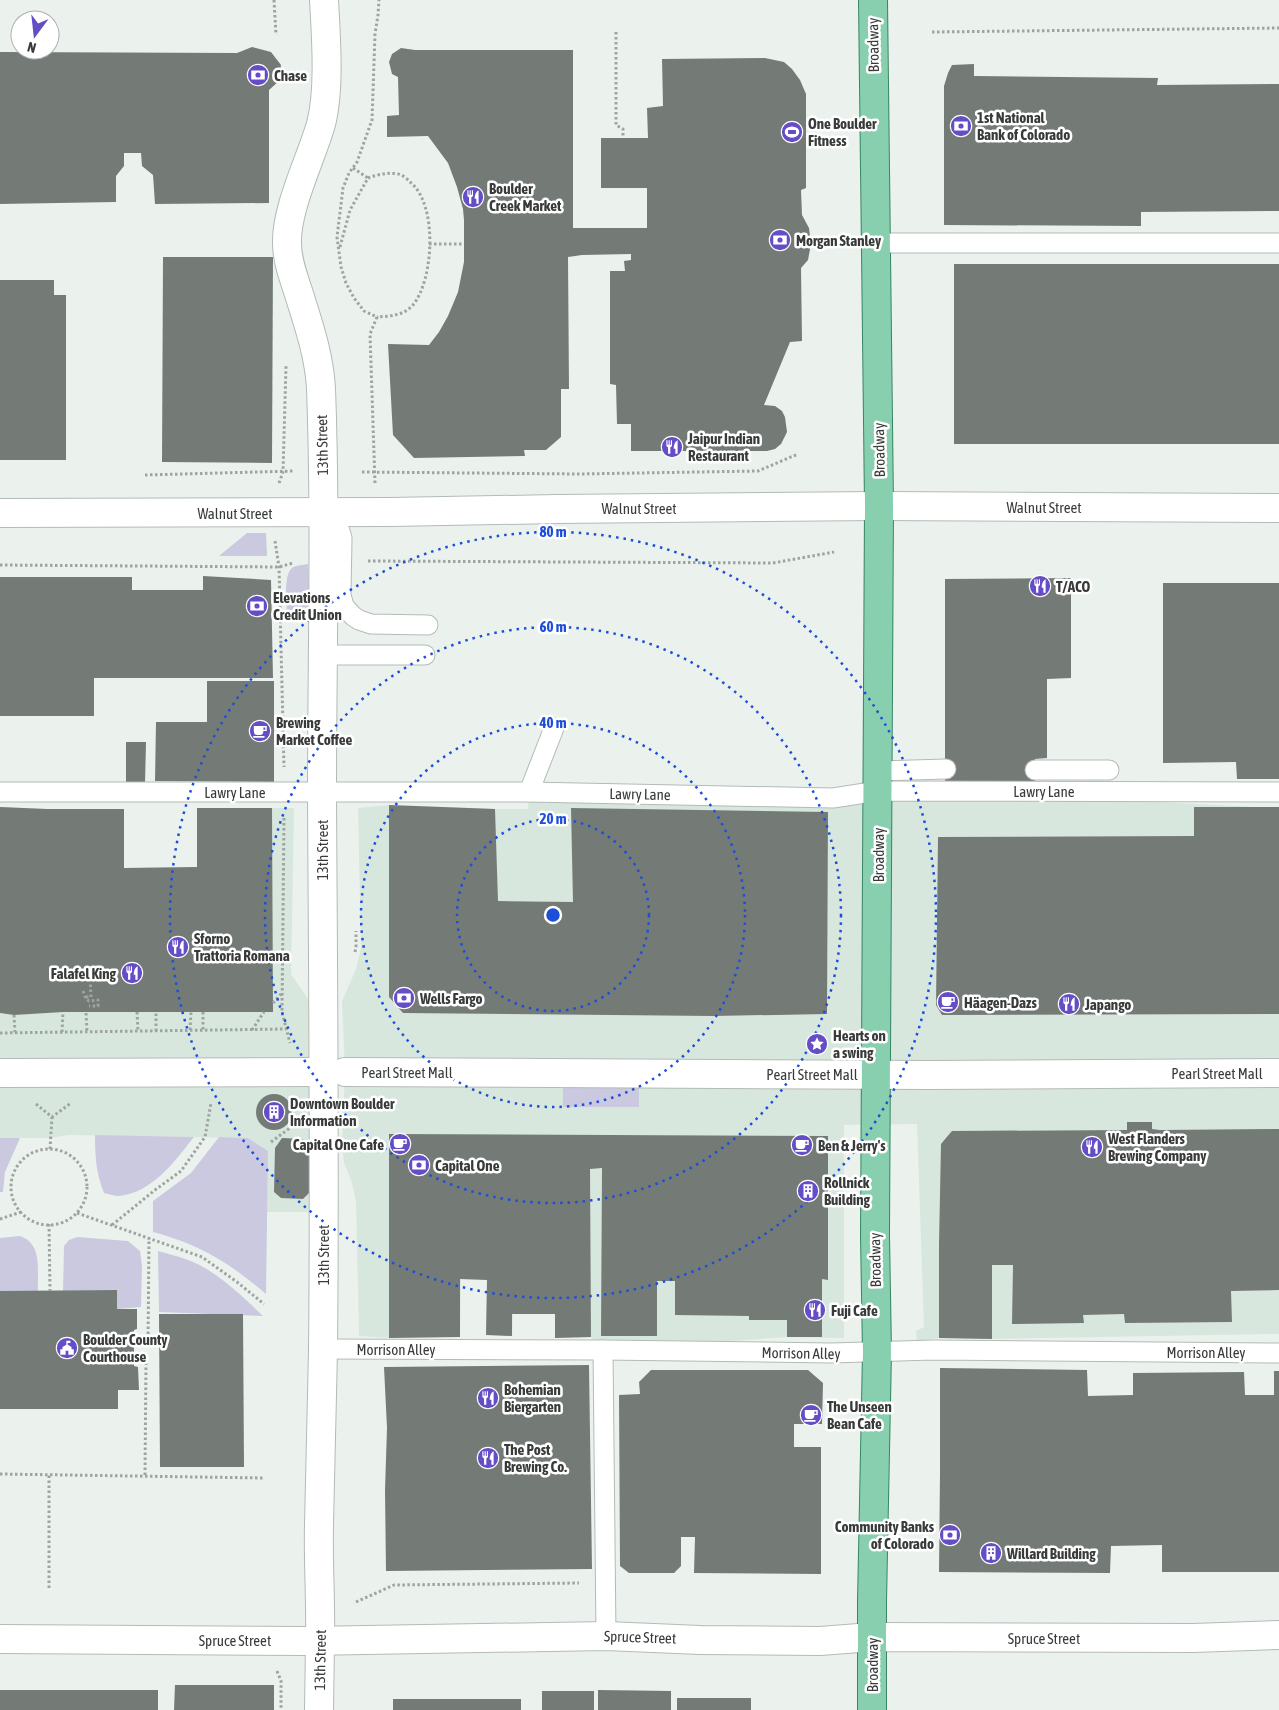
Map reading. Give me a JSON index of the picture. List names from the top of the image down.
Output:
{
  "streets": {
    "main road": ["Broadway"],
    "street": [
      "13th Street",
      "Walnut Street",
      "Pearl Street Mall",
      "Spruce Street"
    ],
    "lane": ["Lawry Lane", "Morrison Alley"]
  },
  "crossings": [
    ["Broadway", "Walnut Street"],
    ["Broadway", "Lawry Lane"],
    ["Broadway", "Pearl Street Mall"],
    ["Broadway", "Morrison Alley"],
    ["Broadway", "Spruce Street"],
    ["13th Street", "Walnut Street"],
    ["13th Street", "Lawry Lane"],
    ["13th Street", "Morrison Alley"],
    ["13th Street", "Spruce Street"]
  ],
  "places": {
    "bank": [
      "Chase",
      "1st National Bank of Colorado",
      "Morgan Stanley",
      "Elevations Credit Union",
      "Wells Fargo",
      "Capital One",
      "Community Banks of Colorado"
    ],
    "sports": ["One Boulder Fitness"],
    "restaurant": [
      "Boulder Creek Market",
      "Jaipur Indian Restaurant",
      "T/ACO",
      "Sforno Trattoria Romana",
      "Falafel King",
      "Japango",
      "West Flanders Brewing Company",
      "Fuji Cafe",
      "Bohemian Biergarten",
      "The Post Brewing Co."
    ],
    "cafe": [
      "Brewing Market Coffee",
      "Häagen-Dazs",
      "Capital One Cafe",
      "Ben & Jerry's",
      "The Unseen Bean Cafe"
    ],
    "place": ["Hearts on a swing"],
    "building": ["Downtown Boulder Information", "Rollnick Building", "Willard Building"],
    "public building": ["Boulder County Courthouse"]
  },
  "north": "bottom",
  "rings": [
    "80 m",
    "60 m",
    "40 m",
    "20 m"
  ]
}
